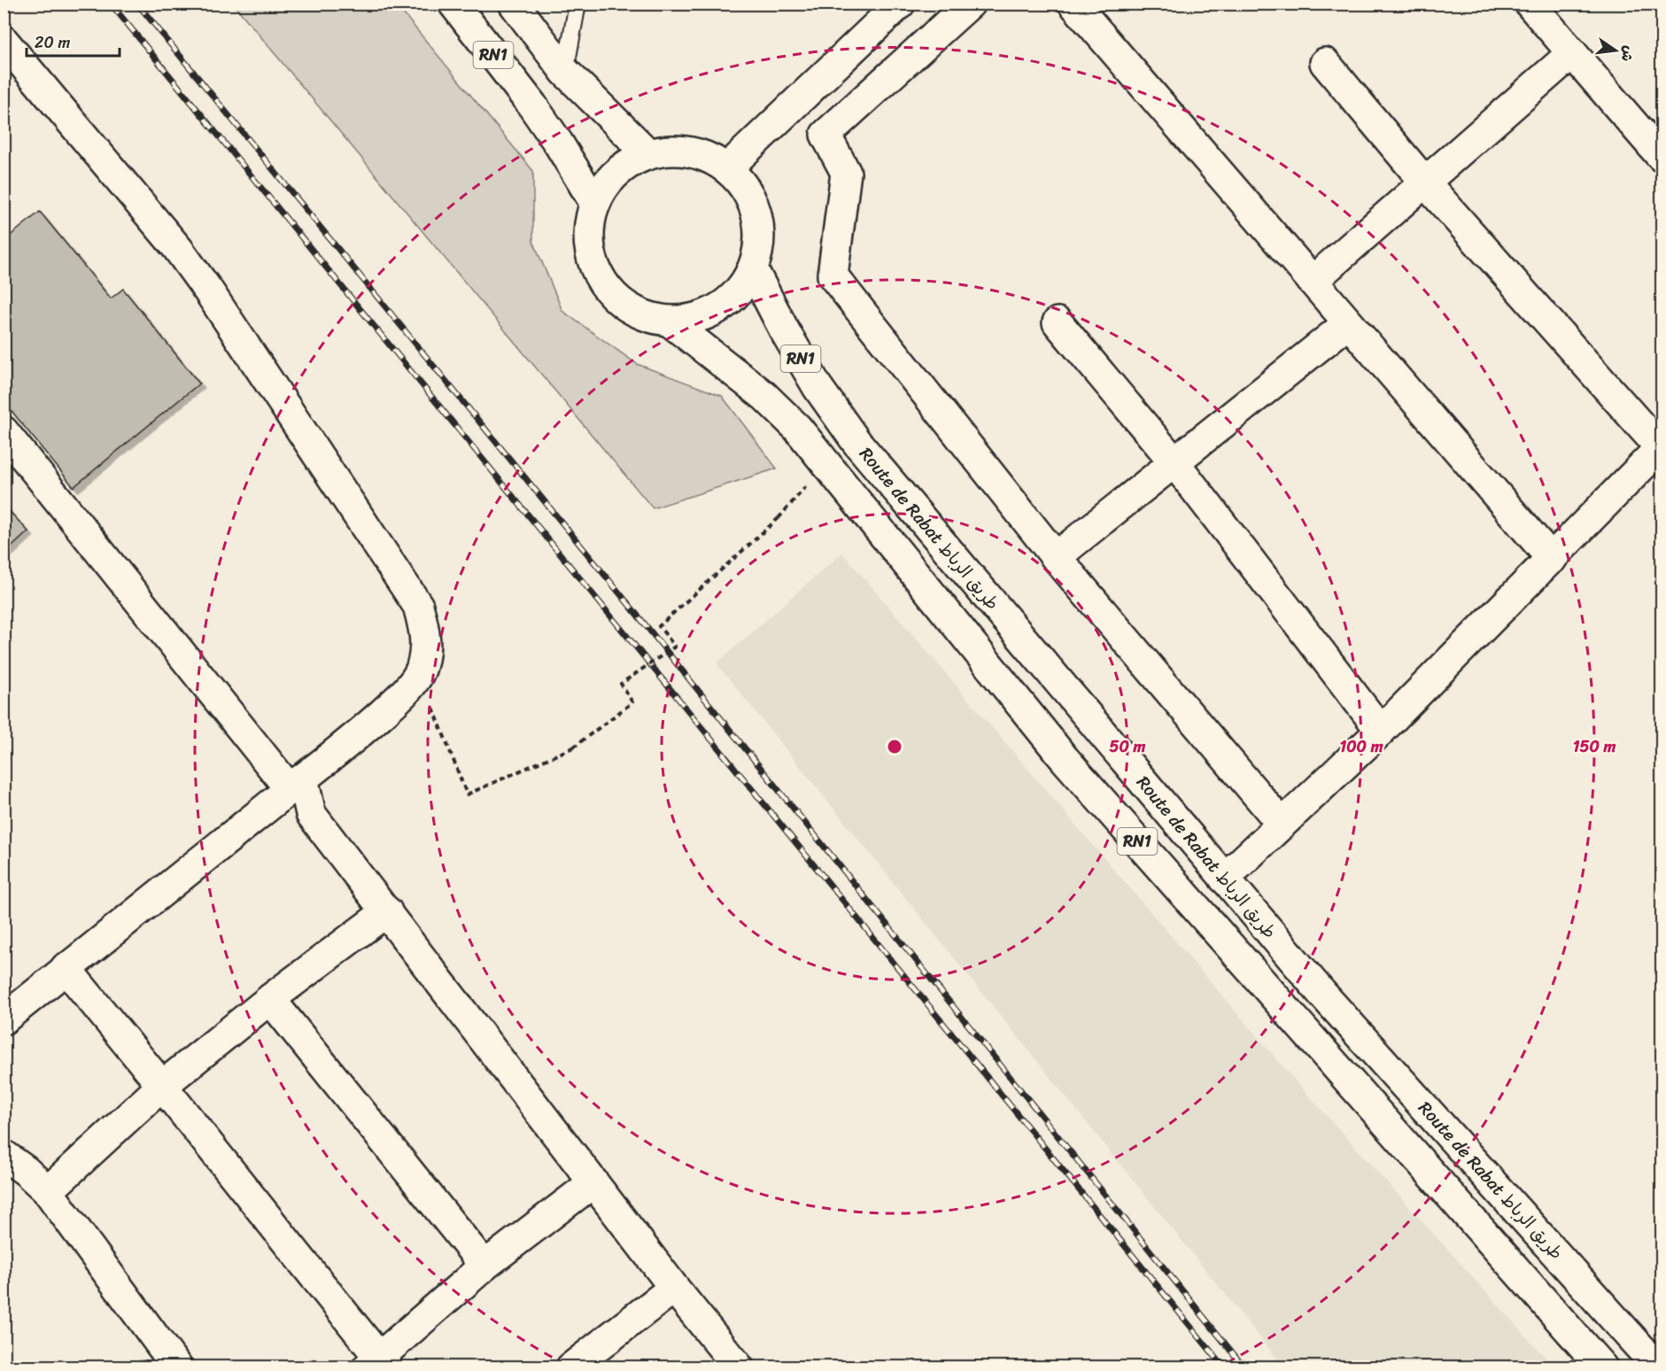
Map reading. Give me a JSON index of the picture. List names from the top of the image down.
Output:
{
  "streets": {
    "street": ["RN1", "Route de Rabat طريق الرباط"]
  },
  "crossings": [
    ["RN1", "Route de Rabat طريق الرباط"]
  ],
  "scale_bar": "20 m",
  "north": "right",
  "rings": ["50 m", "100 m", "150 m"]
}
